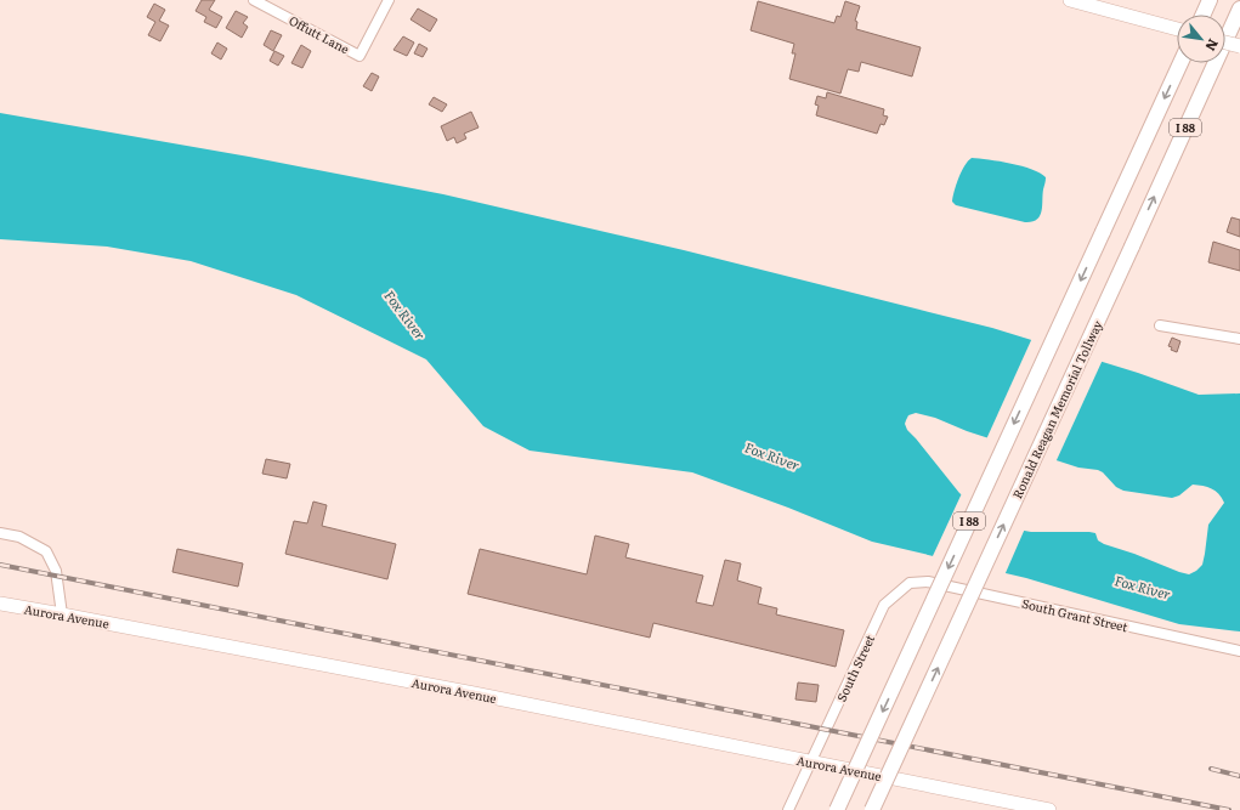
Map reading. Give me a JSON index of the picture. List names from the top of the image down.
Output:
{
  "streets": {
    "highway": ["I 88", "Ronald Reagan Memorial Tollway"],
    "main road": ["Aurora Avenue"],
    "street": ["Offutt Lane", "South Grant Street", "South Street"]
  },
  "crossings": [
    ["South Grant Street", "South Street"],
    ["Aurora Avenue", "South Street"]
  ],
  "water": ["Fox River"],
  "north": "bottom right"
}
